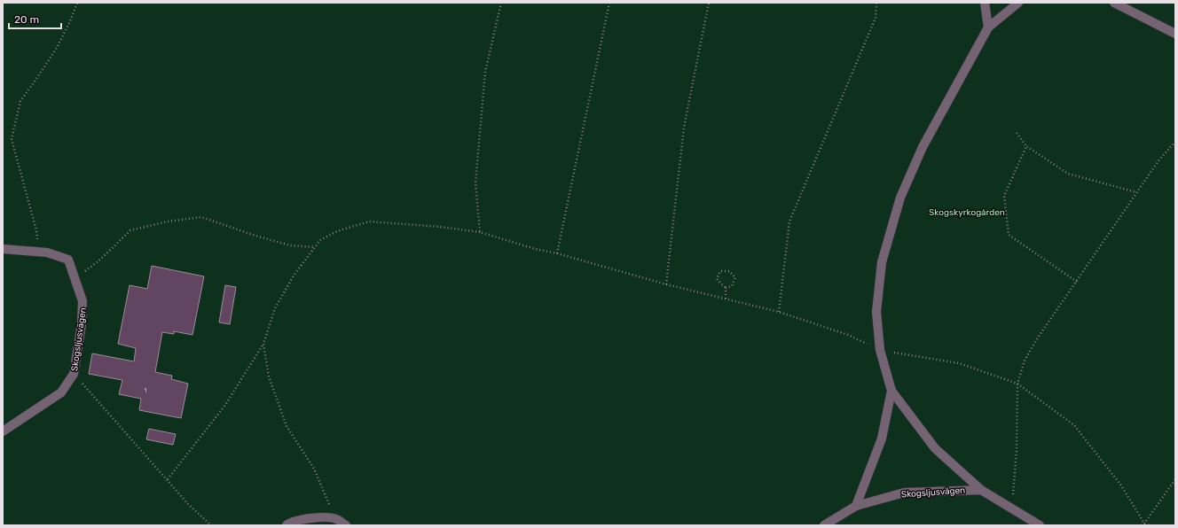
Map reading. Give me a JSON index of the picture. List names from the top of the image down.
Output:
{
  "streets": {
    "street": ["Skogsljusvägen"]
  },
  "parks": ["Skogskyrkogården"],
  "house_numbers": ["1"],
  "scale_bar": "20 m"
}
